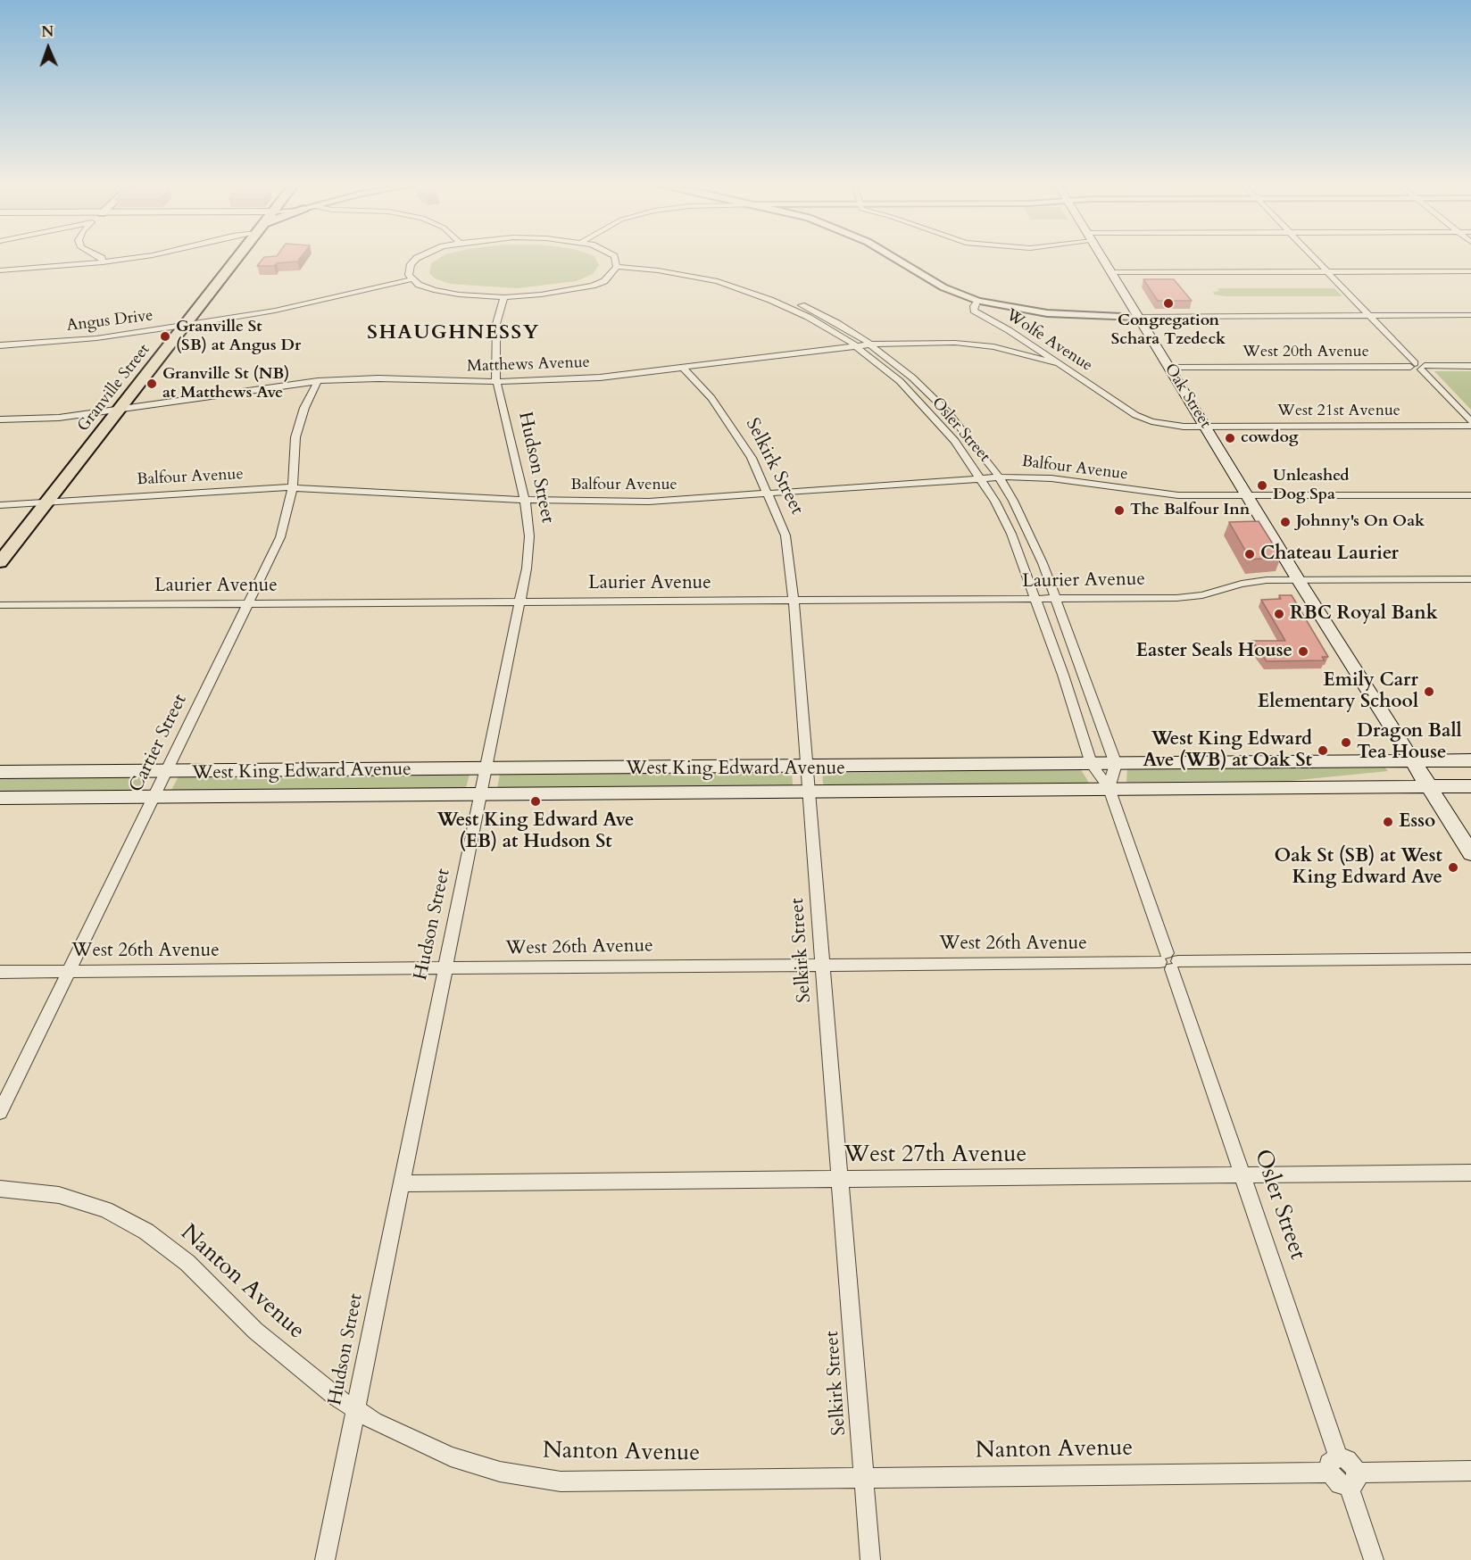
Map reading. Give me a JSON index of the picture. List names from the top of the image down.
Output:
{
  "streets": {
    "highway": ["Granville Street"],
    "main road": ["Oak Street", "West King Edward Avenue"],
    "street": [
      "Angus Drive",
      "Wolfe Avenue",
      "West 20th Avenue",
      "Matthews Avenue",
      "West 21st Avenue",
      "Osler Street",
      "Selkirk Street",
      "Hudson Street",
      "Balfour Avenue",
      "Laurier Avenue",
      "Cartier Street",
      "West 26th Avenue",
      "West 27th Avenue",
      "Nanton Avenue"
    ]
  },
  "crossings": [
    ["Angus Drive", "Granville Street"],
    ["Wolfe Avenue", "Matthews Avenue"],
    ["Wolfe Avenue", "Oak Street"],
    ["Wolfe Avenue", "West 21st Avenue"],
    ["West 20th Avenue", "Oak Street"],
    ["Matthews Avenue", "Granville Street"],
    ["Matthews Avenue", "Osler Street"],
    ["Matthews Avenue", "Selkirk Street"],
    ["Matthews Avenue", "Hudson Street"],
    ["Matthews Avenue", "Cartier Street"],
    ["Granville Street", "Balfour Avenue"],
    ["Oak Street", "West 21st Avenue"],
    ["Oak Street", "Balfour Avenue"],
    ["Oak Street", "Laurier Avenue"],
    ["Oak Street", "West King Edward Avenue"],
    ["Osler Street", "Balfour Avenue"],
    ["Osler Street", "Laurier Avenue"],
    ["Osler Street", "West King Edward Avenue"],
    ["Osler Street", "West 26th Avenue"],
    ["Osler Street", "West 27th Avenue"],
    ["Osler Street", "Nanton Avenue"],
    ["Selkirk Street", "Balfour Avenue"],
    ["Selkirk Street", "Laurier Avenue"],
    ["Selkirk Street", "West King Edward Avenue"],
    ["Selkirk Street", "West 26th Avenue"],
    ["Selkirk Street", "West 27th Avenue"],
    ["Selkirk Street", "Nanton Avenue"],
    ["Hudson Street", "Balfour Avenue"],
    ["Hudson Street", "Laurier Avenue"],
    ["Hudson Street", "West King Edward Avenue"],
    ["Hudson Street", "West 26th Avenue"],
    ["Hudson Street", "West 27th Avenue"],
    ["Hudson Street", "Nanton Avenue"],
    ["Balfour Avenue", "Cartier Street"],
    ["Laurier Avenue", "Cartier Street"],
    ["Cartier Street", "West King Edward Avenue"],
    ["Cartier Street", "West 26th Avenue"]
  ],
  "districts": ["SHAUGHNESSY"],
  "places": [
    "Congregation Schara Tzedeck",
    "Granville St (SB) at Angus Dr",
    "Granville St (NB) at Matthews Ave",
    "cowdog",
    "Unleashed Dog Spa",
    "The Balfour Inn",
    "Johnny's On Oak",
    "Chateau Laurier",
    "RBC Royal Bank",
    "Easter Seals House",
    "Emily Carr Elementary School",
    "Dragon Ball Tea House",
    "West King Edward Ave (WB) at Oak St",
    "West King Edward Ave (EB) at Hudson St",
    "Esso",
    "Oak St (SB) at West King Edward Ave"
  ],
  "north": "top"
}
